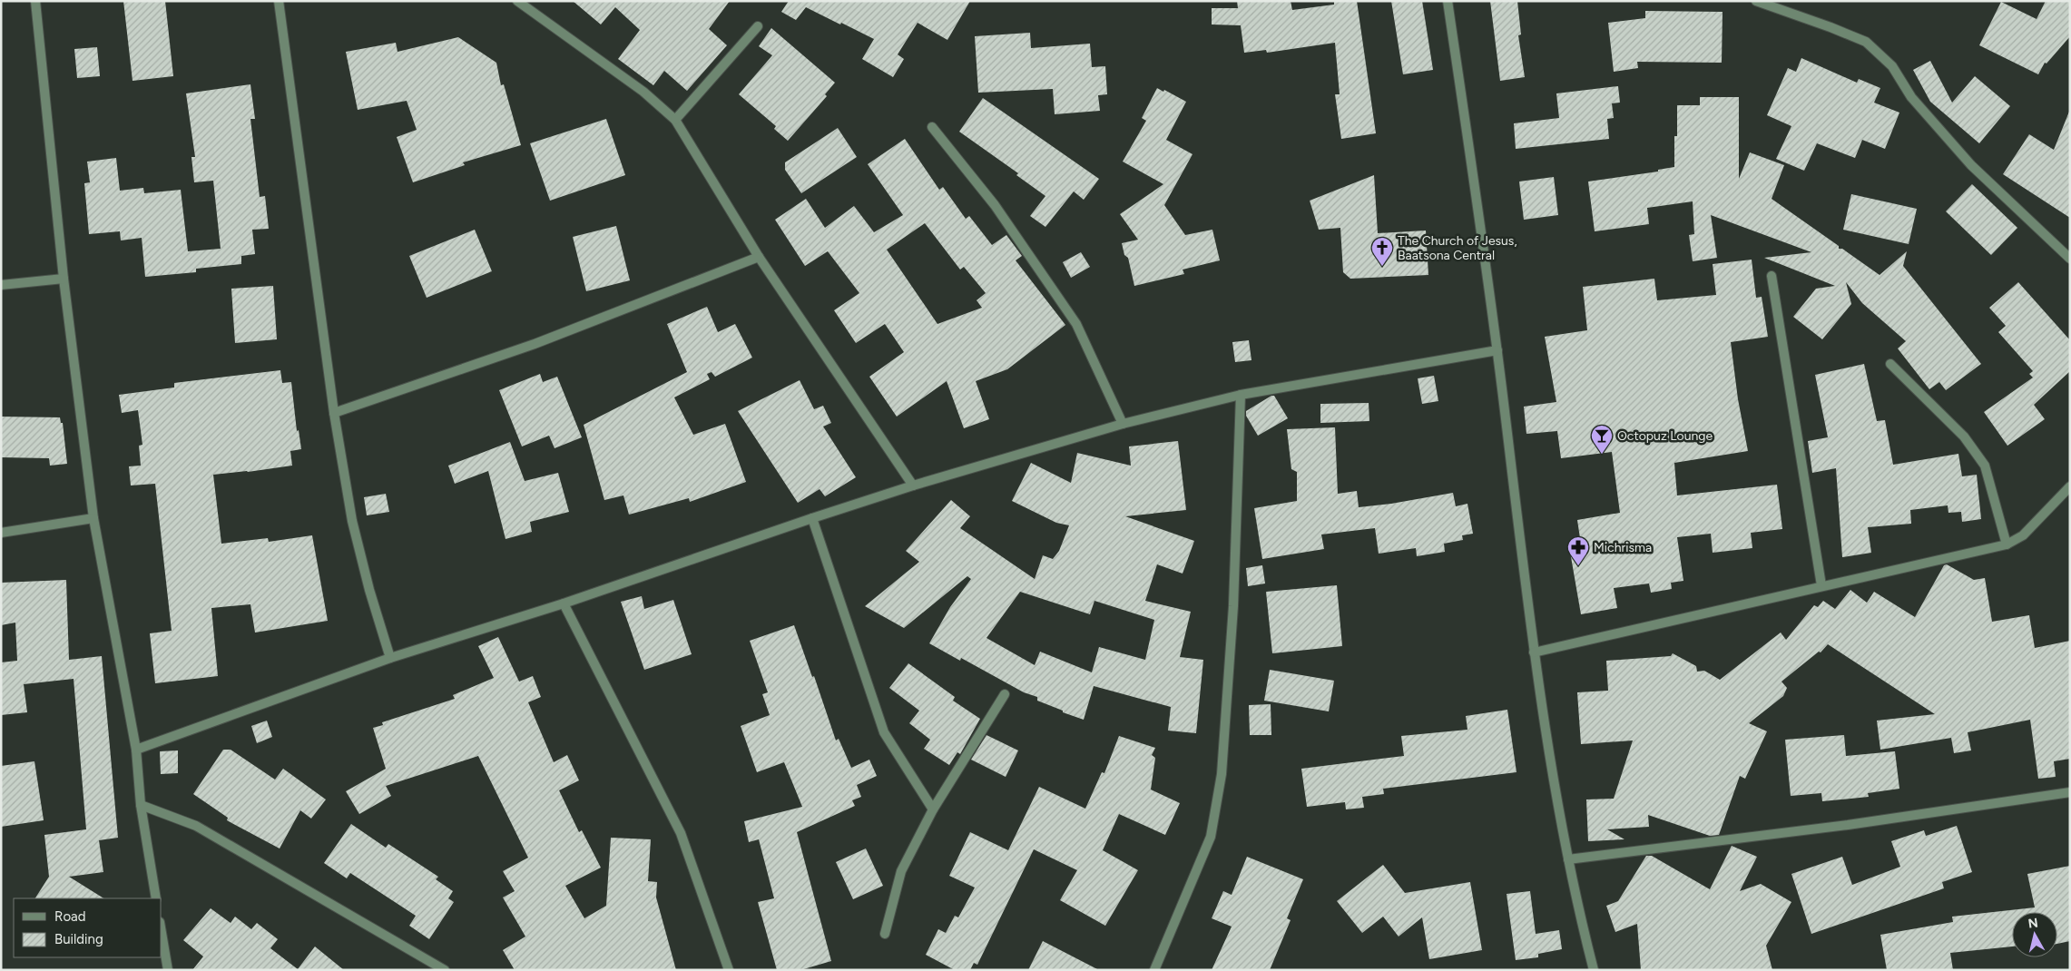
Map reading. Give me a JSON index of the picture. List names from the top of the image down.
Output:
{
  "places": {
    "church": ["The Church of Jesus, Baatsona Central"],
    "bar": ["Octopuz Lounge"],
    "pharmacy": ["Michrisma"]
  },
  "legend": ["Road", "Building"],
  "north": "top"
}
